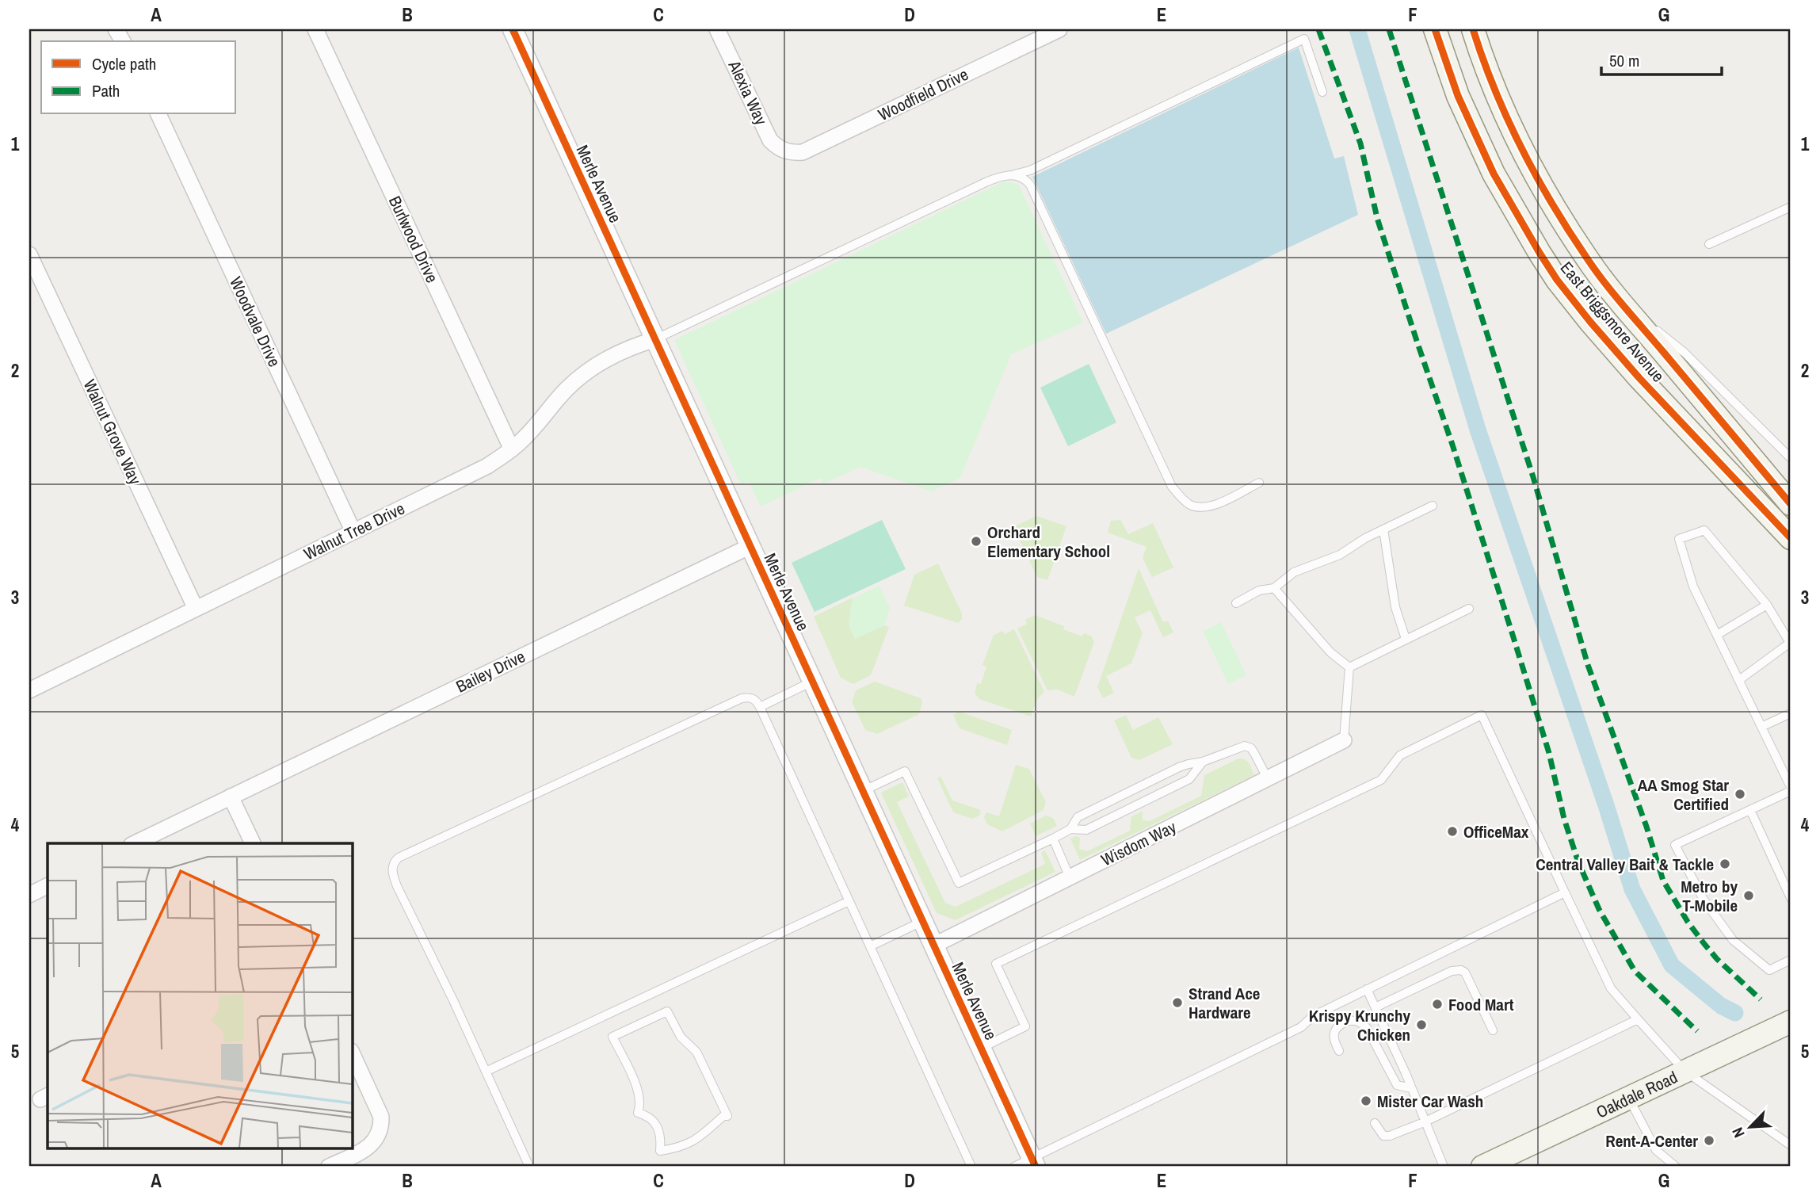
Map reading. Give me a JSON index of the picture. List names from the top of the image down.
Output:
{
  "streets": {
    "main road": ["East Briggsmore Avenue", "Oakdale Road"],
    "street": [
      "Alexia Way",
      "Woodfield Drive",
      "Merle Avenue",
      "Burlwood Drive",
      "Woodvale Drive",
      "Walnut Grove Way",
      "Walnut Tree Drive",
      "Bailey Drive",
      "Wisdom Way"
    ]
  },
  "crossings": [
    ["Alexia Way", "Woodfield Drive"],
    ["Merle Avenue", "Walnut Tree Drive"],
    ["Merle Avenue", "Bailey Drive"],
    ["Merle Avenue", "Wisdom Way"],
    ["Burlwood Drive", "Walnut Tree Drive"],
    ["Woodvale Drive", "Walnut Tree Drive"],
    ["Walnut Grove Way", "Walnut Tree Drive"]
  ],
  "places": [
    "Orchard Elementary School",
    "AA Smog Star Certified",
    "OfficeMax",
    "Central Valley Bait & Tackle",
    "Metro by T-Mobile",
    "Strand Ace Hardware",
    "Food Mart",
    "Krispy Krunchy Chicken",
    "Mister Car Wash",
    "Rent-A-Center"
  ],
  "legend": ["Cycle path", "Path"],
  "scale_bar": "50 m",
  "north": "bottom left",
  "grid": {
    "columns": [
      "A",
      "B",
      "C",
      "D",
      "E",
      "F",
      "G"
    ],
    "rows": [
      "1",
      "2",
      "3",
      "4",
      "5"
    ]
  }
}
